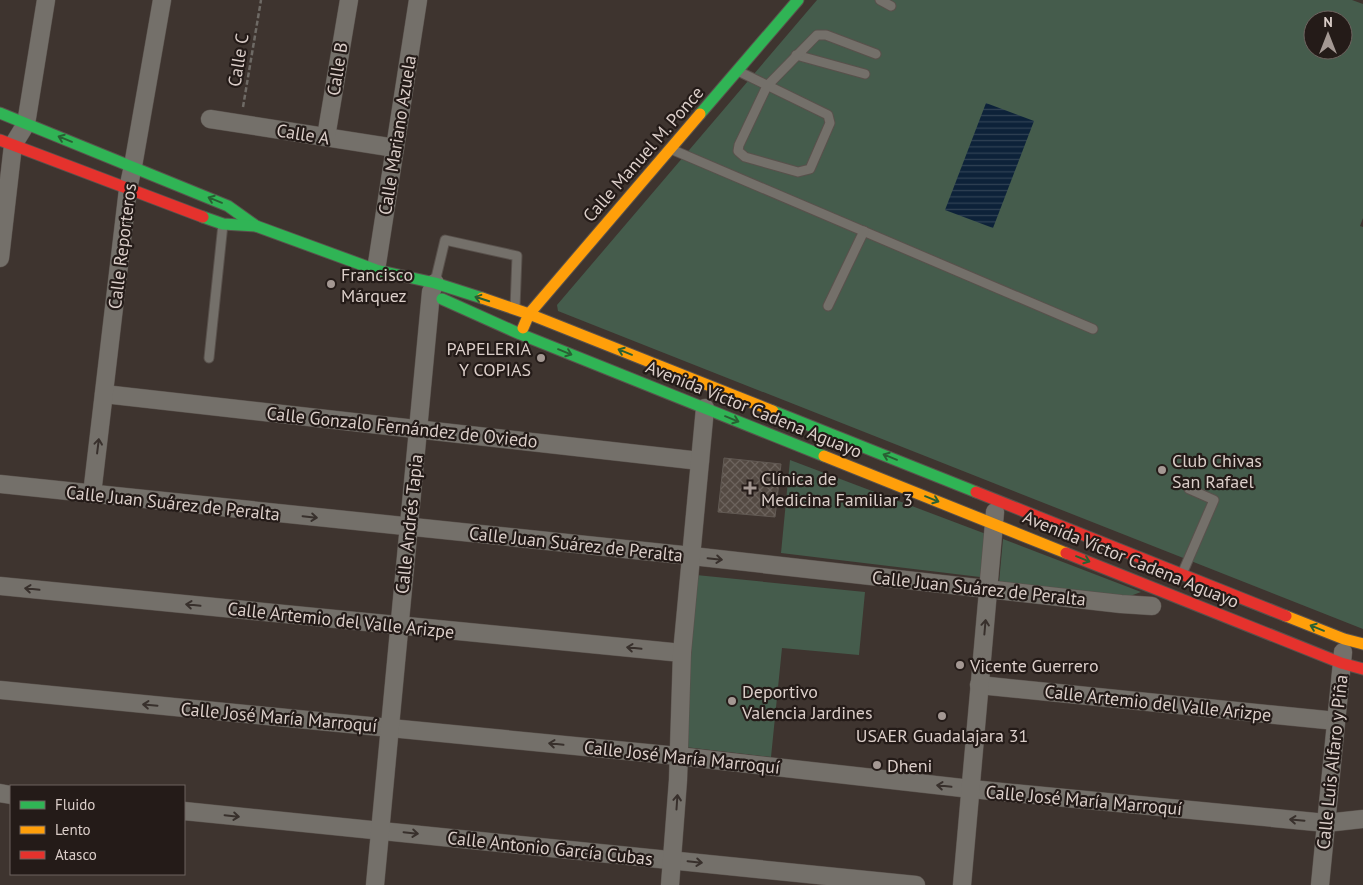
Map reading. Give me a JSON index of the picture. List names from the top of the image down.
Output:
{
  "streets": {
    "street": [
      "Calle B",
      "Calle A",
      "Calle Mariano Azuela",
      "Calle Manuel M. Ponce",
      "Calle Reporteros",
      "Avenida Víctor Cadena Aguayo",
      "Calle Gonzalo Fernández de Oviedo",
      "Calle Juan Suárez de Peralta",
      "Calle Andrés Tapia",
      "Calle Artemio del Valle Arizpe",
      "Calle José María Marroquí",
      "Calle Luis Alfaro y Piña",
      "Calle Antonio García Cubas"
    ],
    "path": ["Calle C"]
  },
  "crossings": [
    ["Calle C", "Calle A"],
    ["Calle B", "Calle A"],
    ["Calle A", "Calle Mariano Azuela"],
    ["Calle Mariano Azuela", "Avenida Víctor Cadena Aguayo"],
    ["Calle Manuel M. Ponce", "Avenida Víctor Cadena Aguayo"],
    ["Calle Reporteros", "Avenida Víctor Cadena Aguayo"],
    ["Calle Reporteros", "Calle Gonzalo Fernández de Oviedo"],
    ["Calle Reporteros", "Calle Juan Suárez de Peralta"],
    ["Avenida Víctor Cadena Aguayo", "Calle Andrés Tapia"],
    ["Avenida Víctor Cadena Aguayo", "Calle Luis Alfaro y Piña"],
    ["Calle Gonzalo Fernández de Oviedo", "Calle Andrés Tapia"],
    ["Calle Juan Suárez de Peralta", "Calle Andrés Tapia"],
    ["Calle Andrés Tapia", "Calle Artemio del Valle Arizpe"],
    ["Calle Andrés Tapia", "Calle José María Marroquí"],
    ["Calle Andrés Tapia", "Calle Antonio García Cubas"],
    ["Calle Artemio del Valle Arizpe", "Calle Luis Alfaro y Piña"],
    ["Calle José María Marroquí", "Calle Luis Alfaro y Piña"]
  ],
  "one_way": [
    "Calle Juan Suárez de Peralta",
    "Calle Artemio del Valle Arizpe",
    "Calle José María Marroquí",
    "Calle Antonio García Cubas"
  ],
  "places": {
    "other": [
      "Francisco Márquez",
      "PAPELERIA Y COPIAS",
      "Club Chivas San Rafael",
      "Vicente Guerrero",
      "Deportivo Valencia Jardines",
      "USAER Guadalajara 31",
      "Dheni"
    ],
    "health": ["Clínica de Medicina Familiar 3"]
  },
  "legend": ["Fluido", "Lento", "Atasco"],
  "north": "top"
}
